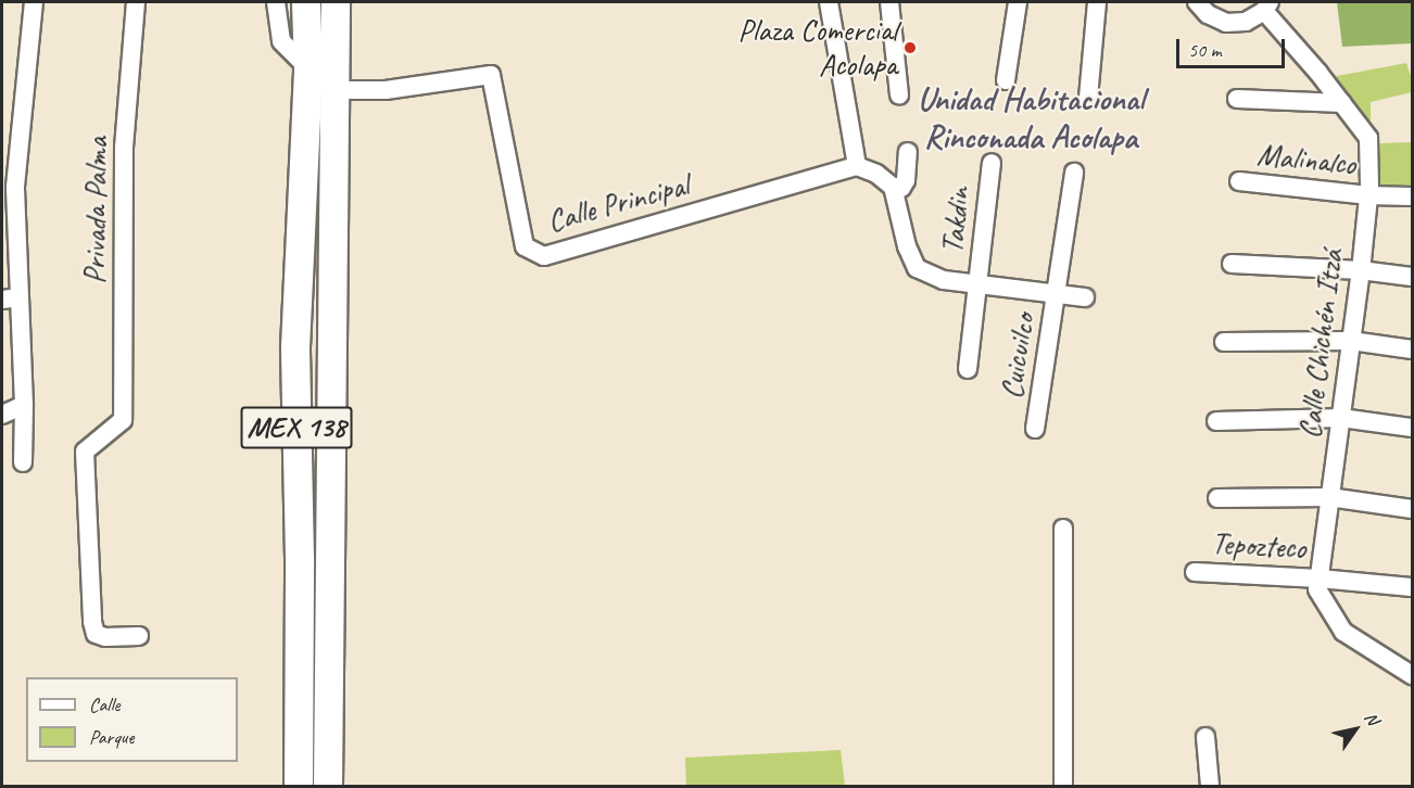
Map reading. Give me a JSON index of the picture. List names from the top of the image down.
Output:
{
  "streets": {
    "main road": ["MEX 138"],
    "street": [
      "Malinalco",
      "Calle Principal",
      "Privada Palma",
      "Takdin",
      "Calle Chichén Itzá",
      "Cuicuilco",
      "Tepozteco"
    ]
  },
  "crossings": [
    ["Malinalco", "Calle Chichén Itzá"],
    ["Calle Principal", "MEX 138"],
    ["Calle Chichén Itzá", "Tepozteco"]
  ],
  "districts": ["Unidad Habitacional Rinconada Acolapa"],
  "places": ["Plaza Comercial Acolapa"],
  "legend": ["Calle", "Parque"],
  "scale_bar": "50 m",
  "north": "top right"
}
